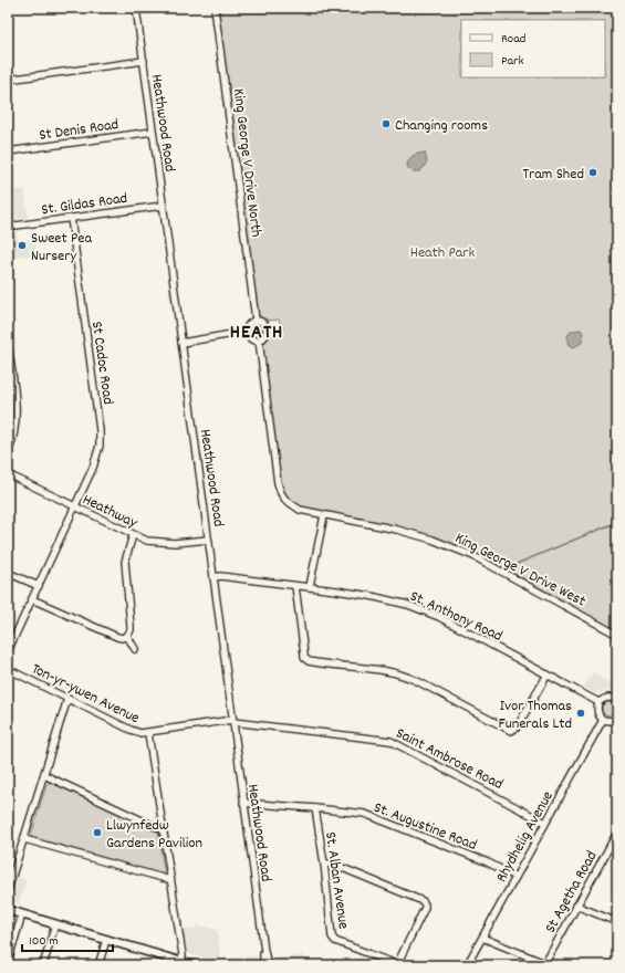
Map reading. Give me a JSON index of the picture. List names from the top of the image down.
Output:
{
  "streets": {
    "street": [
      "Heathwood Road",
      "St Denis Road",
      "King George V Drive North",
      "St. Gildas Road",
      "St Cadoc Road",
      "Heathway",
      "King George V Drive West",
      "St. Anthony Road",
      "Ton-yr-ywen Avenue",
      "Saint Ambrose Road",
      "St. Augustine Road",
      "Rhydhelig Avenue",
      "St. Alban Avenue",
      "St Agetha Road"
    ]
  },
  "crossings": [
    ["Heathwood Road", "St Denis Road"],
    ["Heathwood Road", "St. Gildas Road"],
    ["Heathwood Road", "Heathway"],
    ["Heathwood Road", "St. Anthony Road"],
    ["Heathwood Road", "Ton-yr-ywen Avenue"],
    ["Heathwood Road", "Saint Ambrose Road"],
    ["Heathwood Road", "St. Augustine Road"],
    ["King George V Drive North", "King George V Drive West"],
    ["St. Gildas Road", "St Cadoc Road"],
    ["St Cadoc Road", "Heathway"],
    ["Ton-yr-ywen Avenue", "Saint Ambrose Road"],
    ["Saint Ambrose Road", "Rhydhelig Avenue"],
    ["St. Augustine Road", "Rhydhelig Avenue"],
    ["St. Augustine Road", "St. Alban Avenue"]
  ],
  "districts": ["HEATH"],
  "parks": ["Heath Park"],
  "places": [
    "Changing rooms",
    "Tram Shed",
    "Sweet Pea Nursery",
    "Ivor Thomas Funerals Ltd",
    "Llwynfedw Gardens Pavilion"
  ],
  "legend": ["Road", "Park"],
  "scale_bar": "100 m"
}
